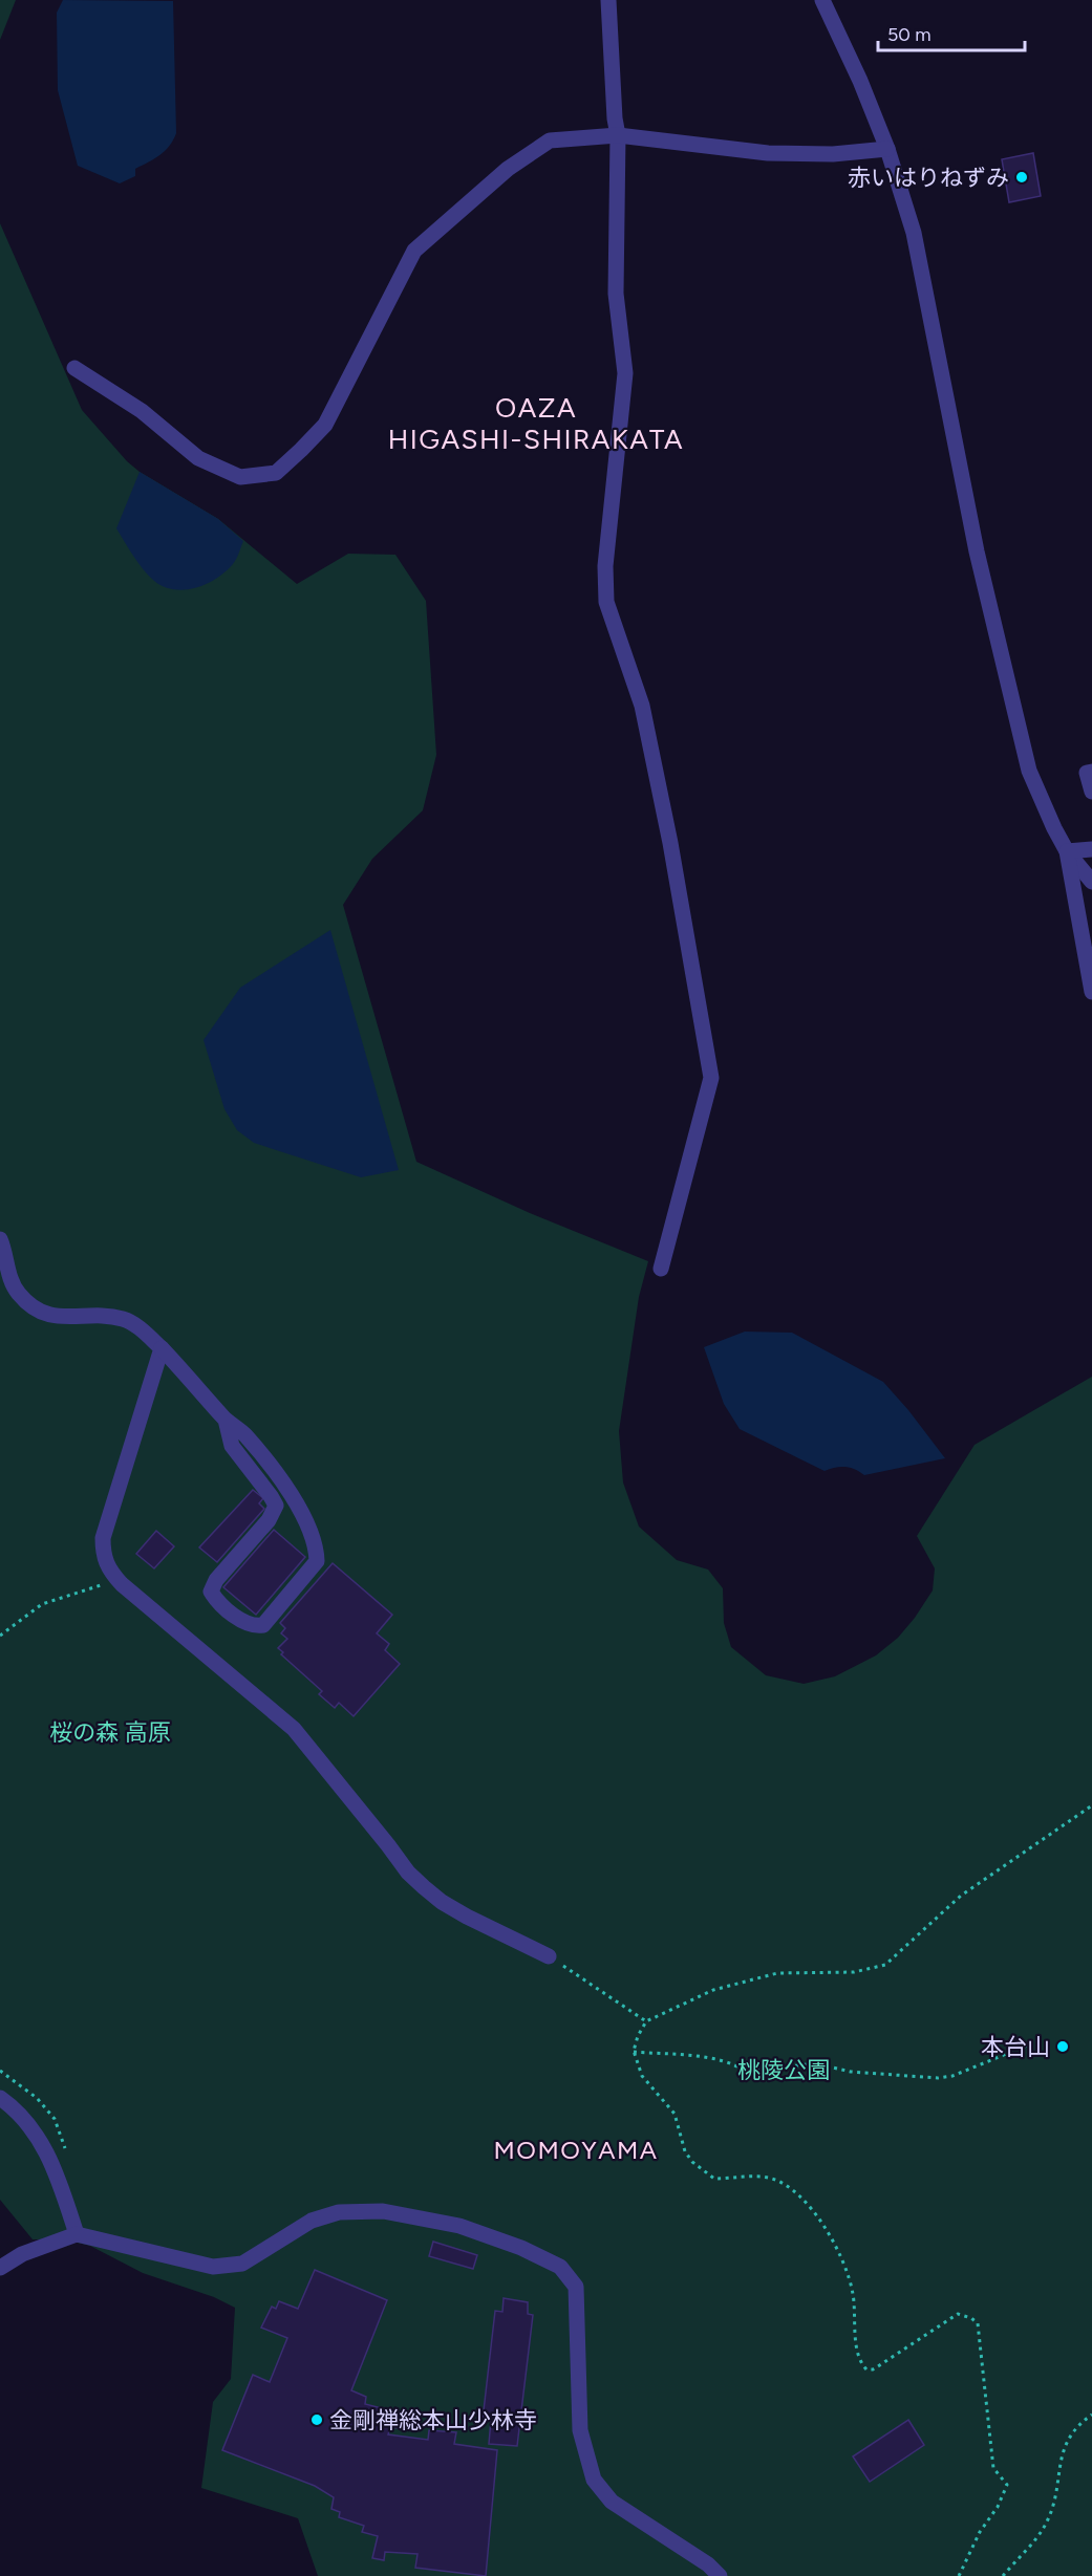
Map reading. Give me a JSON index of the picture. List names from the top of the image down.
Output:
{
  "districts": ["OAZA HIGASHI-SHIRAKATA", "MOMOYAMA"],
  "parks": ["桜の森 高原", "桃陵公園"],
  "places": ["赤いはりねずみ", "本台山", "金剛禅総本山少林寺"],
  "scale_bar": "50 m"
}
